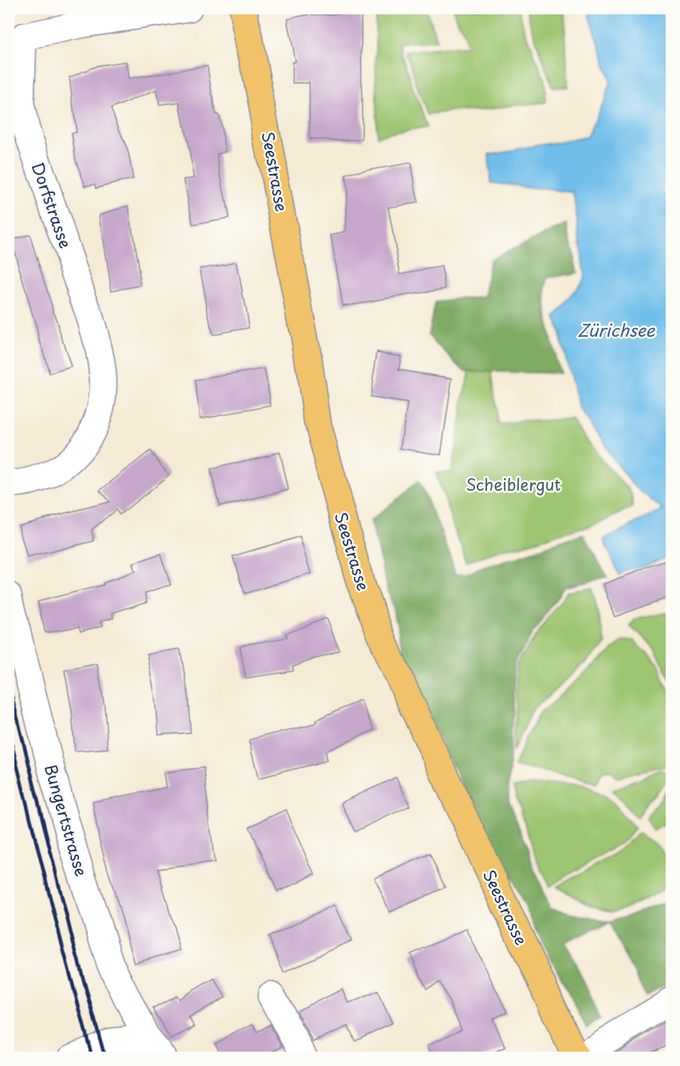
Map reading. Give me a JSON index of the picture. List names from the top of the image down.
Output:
{
  "streets": {
    "main road": ["Seestrasse"],
    "street": ["Dorfstrasse", "Bungertstrasse"]
  },
  "water": ["Zürichsee"],
  "parks": ["Scheiblergut"]
}
